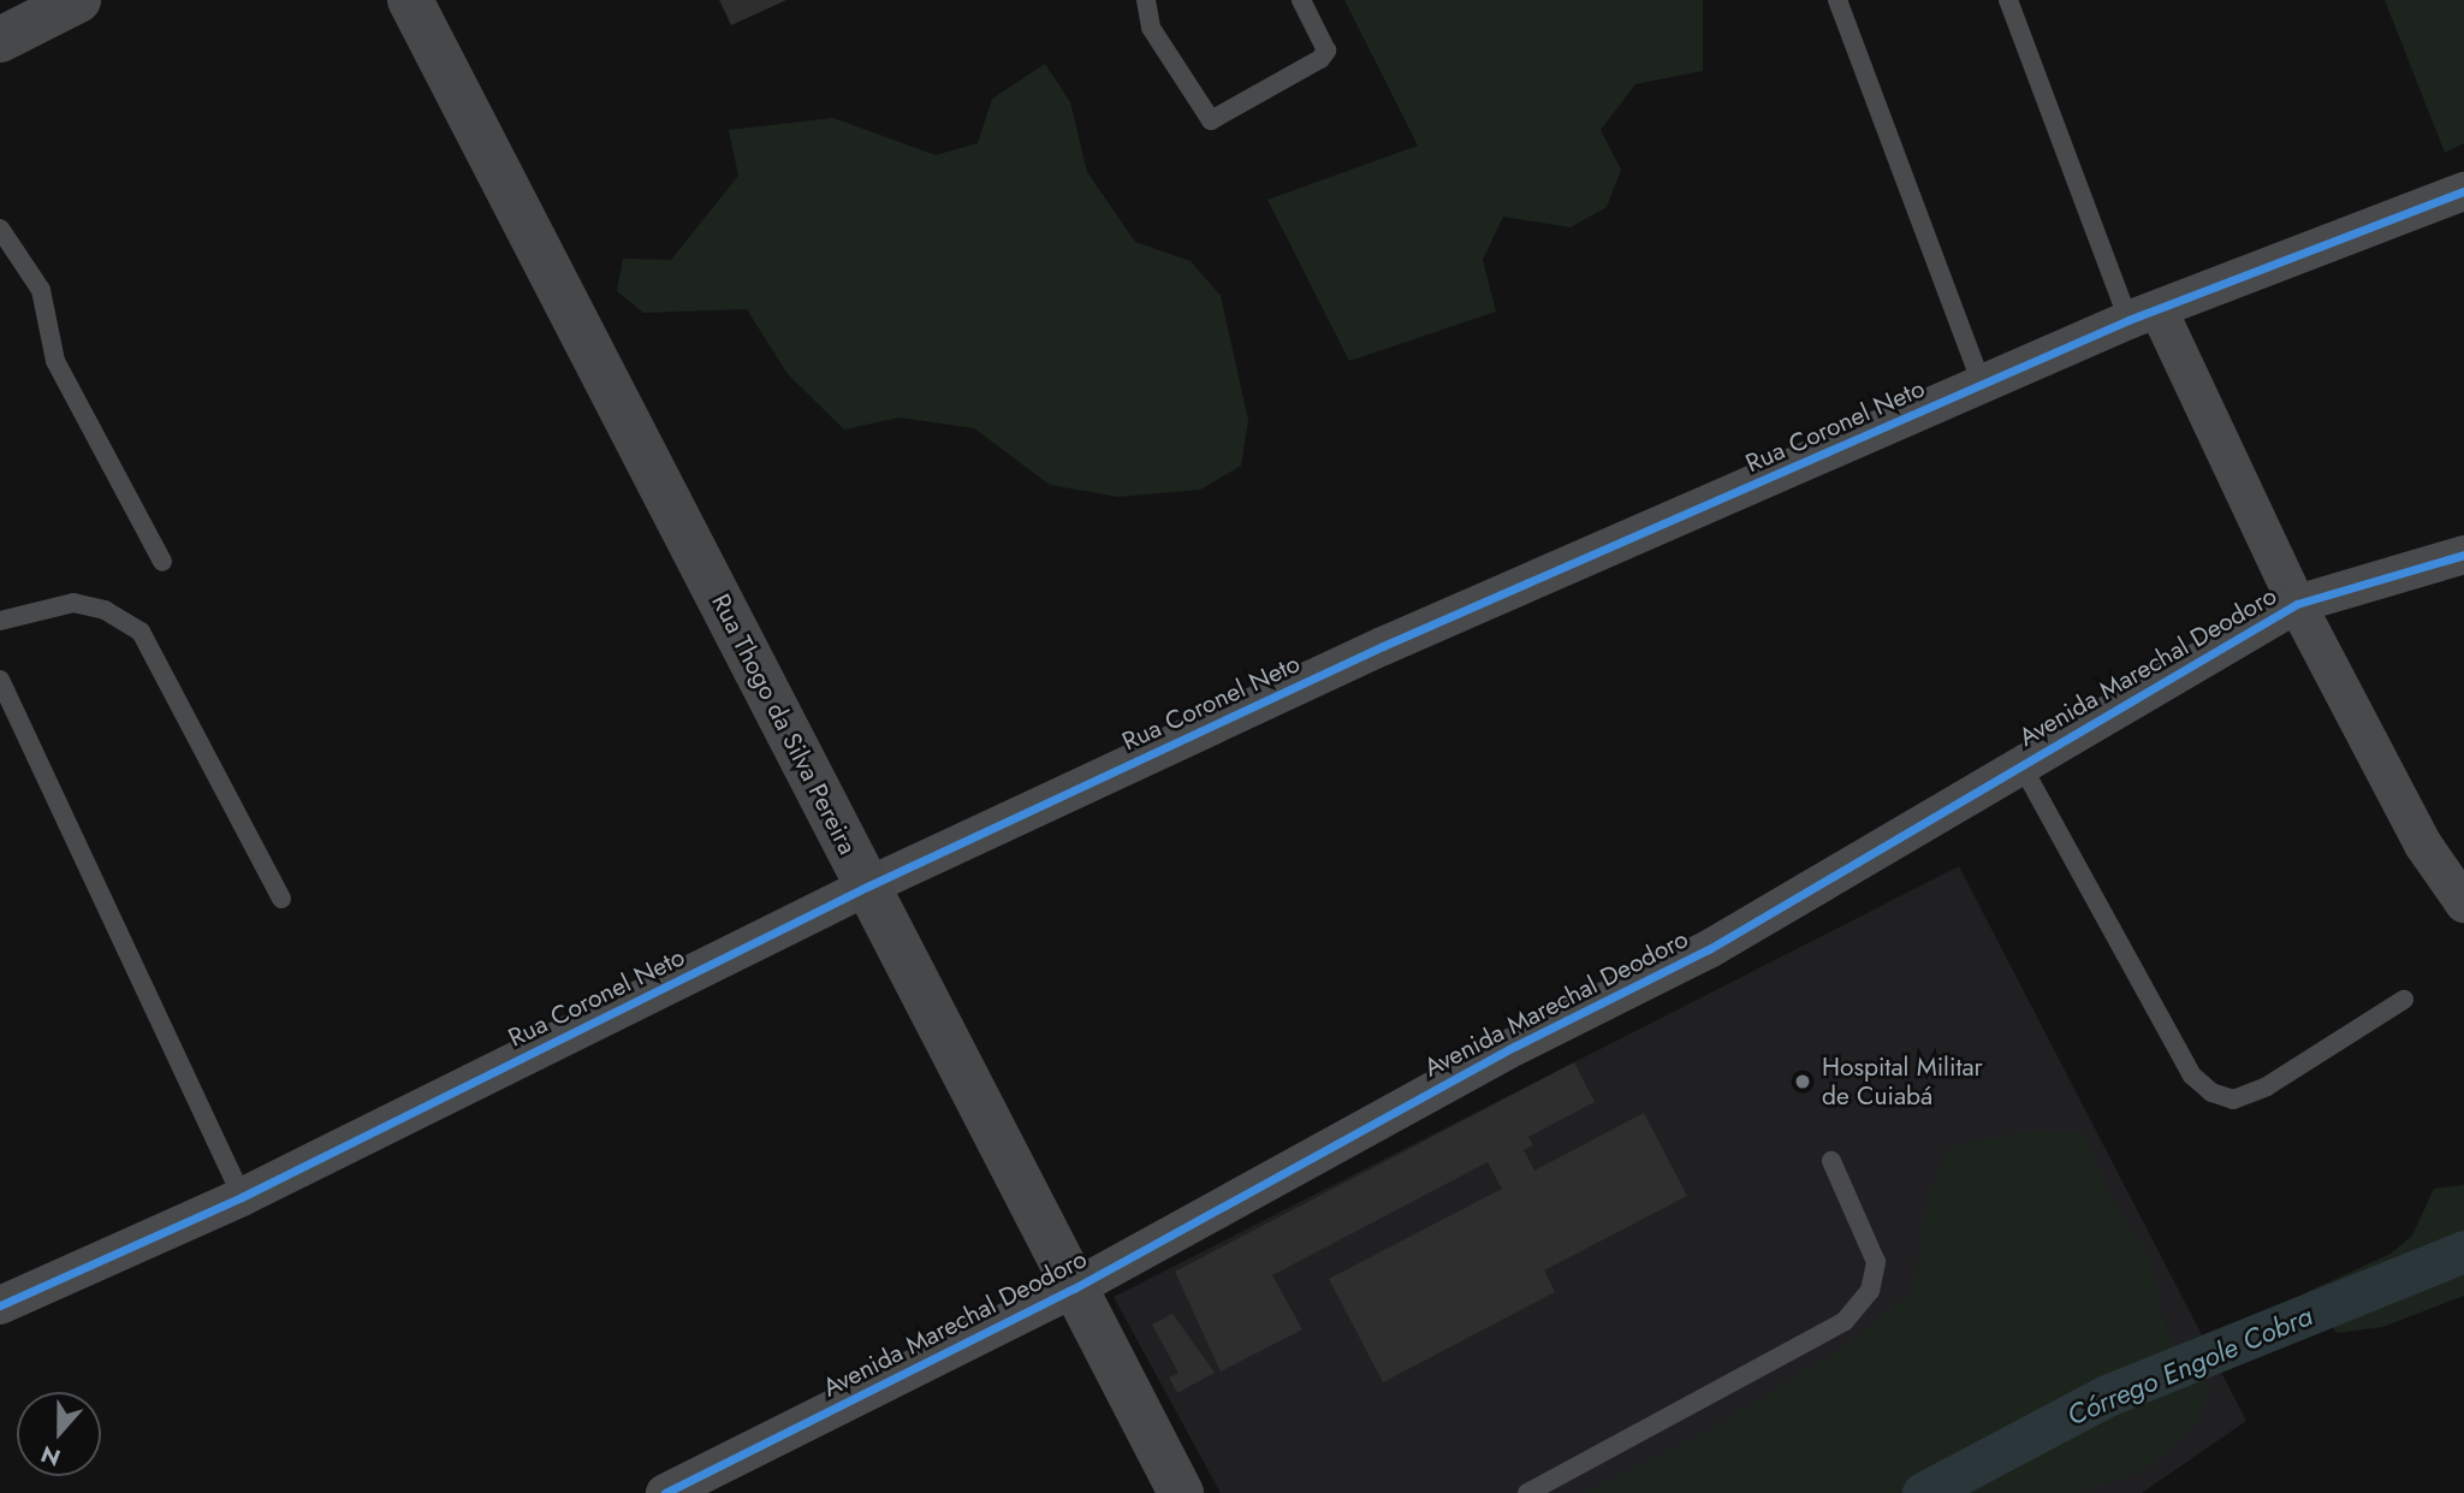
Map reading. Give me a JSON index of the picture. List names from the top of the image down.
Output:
{
  "streets": {
    "street": ["Rua Coronel Neto", "Avenida Marechal Deodoro", "Rua Thogo da Silva Pereira"]
  },
  "crossings": [
    ["Rua Coronel Neto", "Rua Thogo da Silva Pereira"],
    ["Avenida Marechal Deodoro", "Rua Thogo da Silva Pereira"]
  ],
  "water": ["Córrego Engole Cobra"],
  "places": ["Hospital Militar de Cuiabá"],
  "north": "bottom"
}
